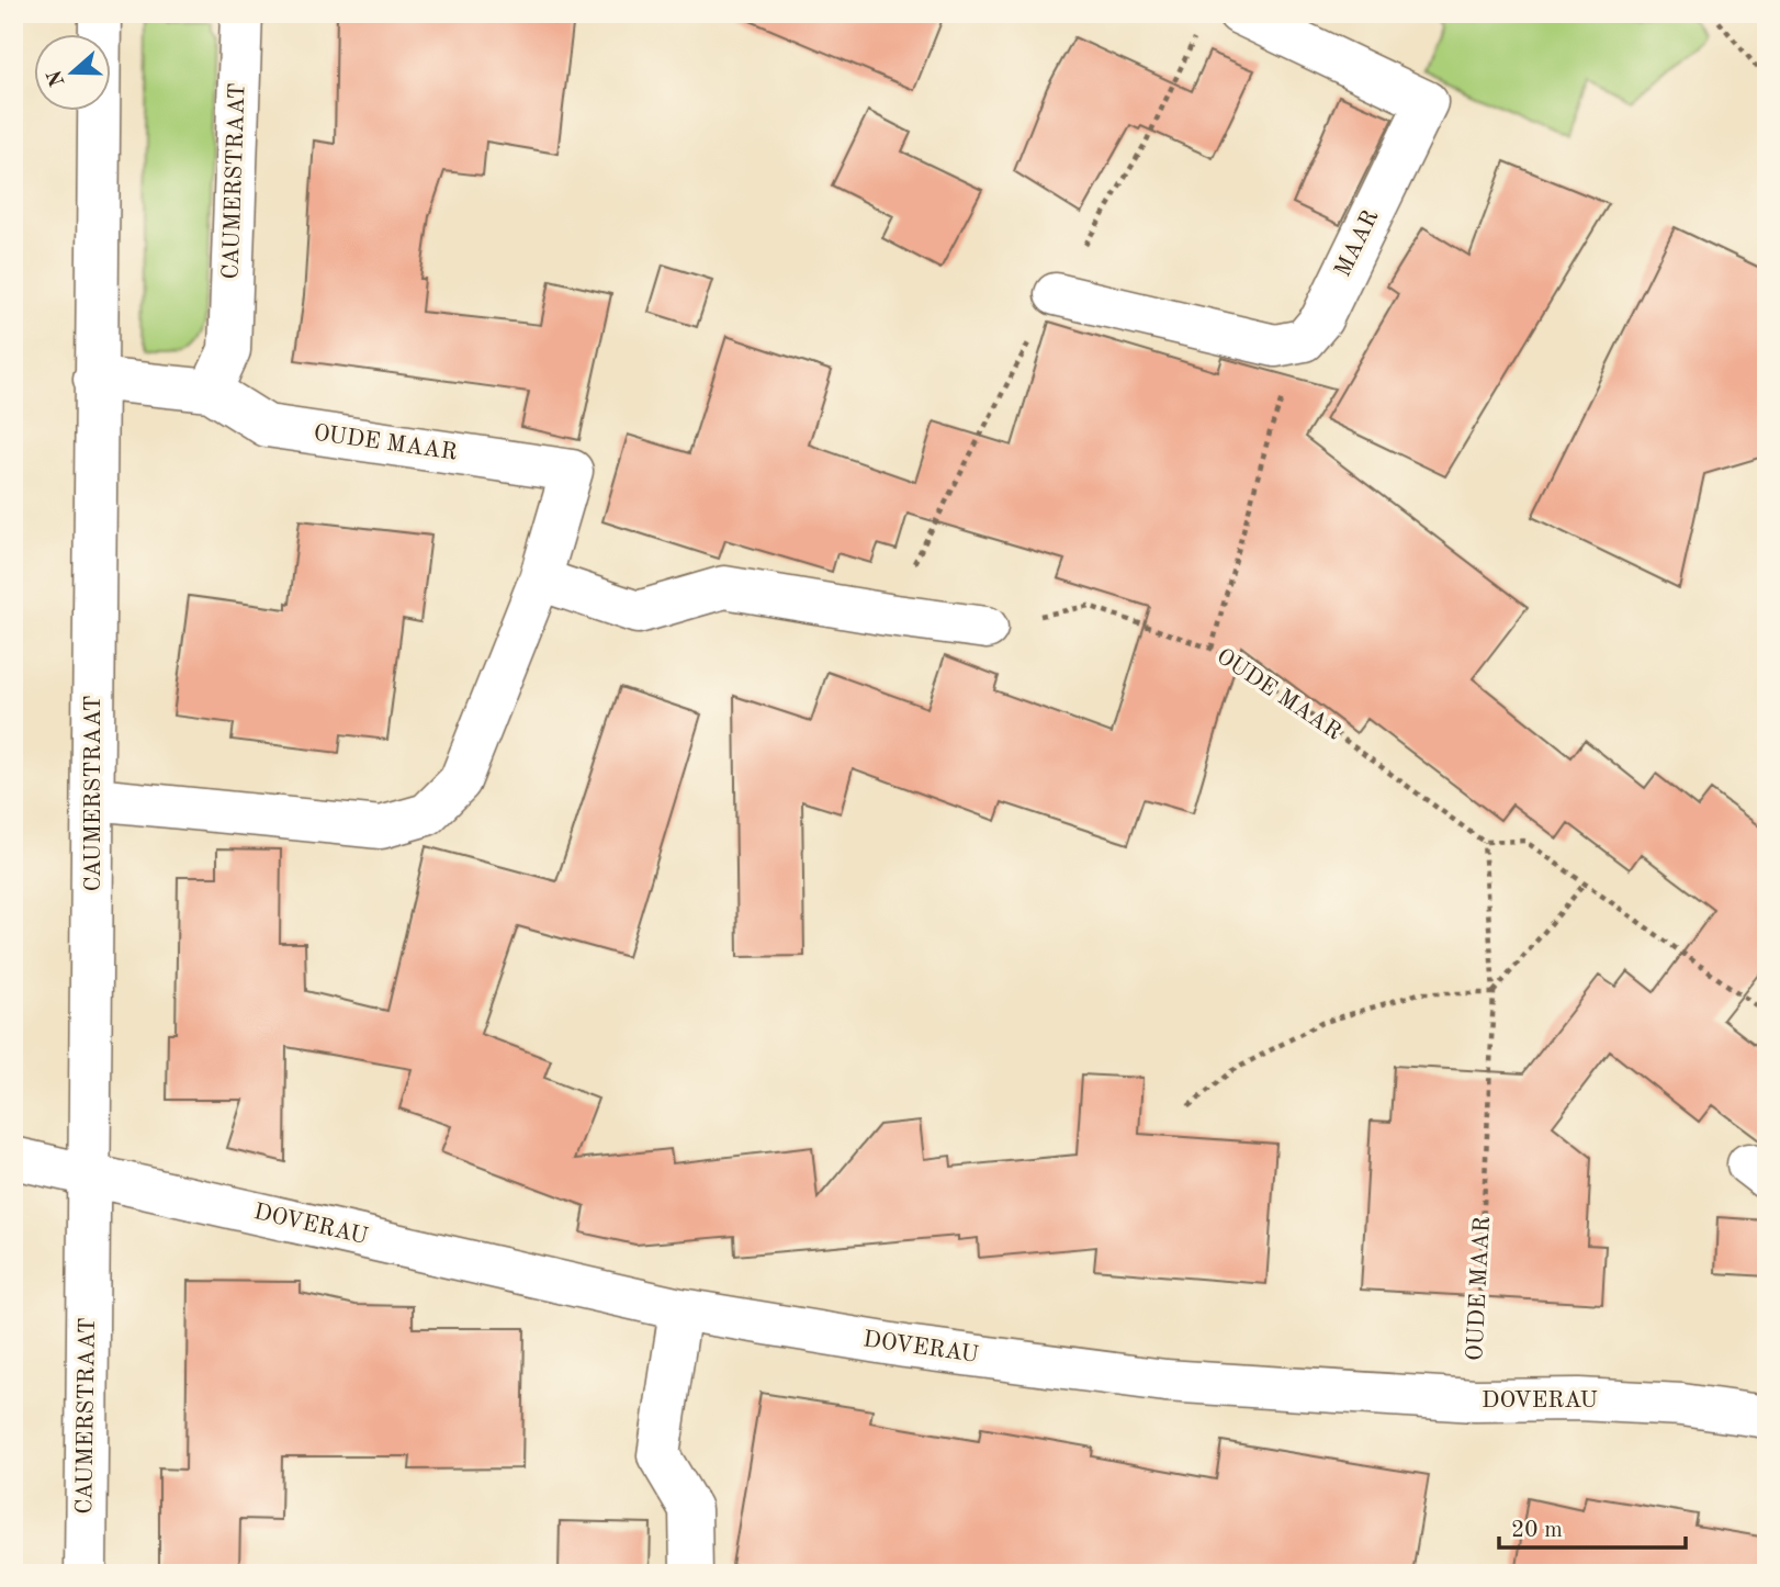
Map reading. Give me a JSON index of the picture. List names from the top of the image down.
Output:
{
  "streets": {
    "street": [
      "CAUMERSTRAAT",
      "MAAR",
      "OUDE MAAR",
      "DOVERAU"
    ]
  },
  "crossings": [
    ["CAUMERSTRAAT", "OUDE MAAR"],
    ["CAUMERSTRAAT", "DOVERAU"],
    ["OUDE MAAR", "DOVERAU"]
  ],
  "scale_bar": "20 m",
  "north": "left"
}
